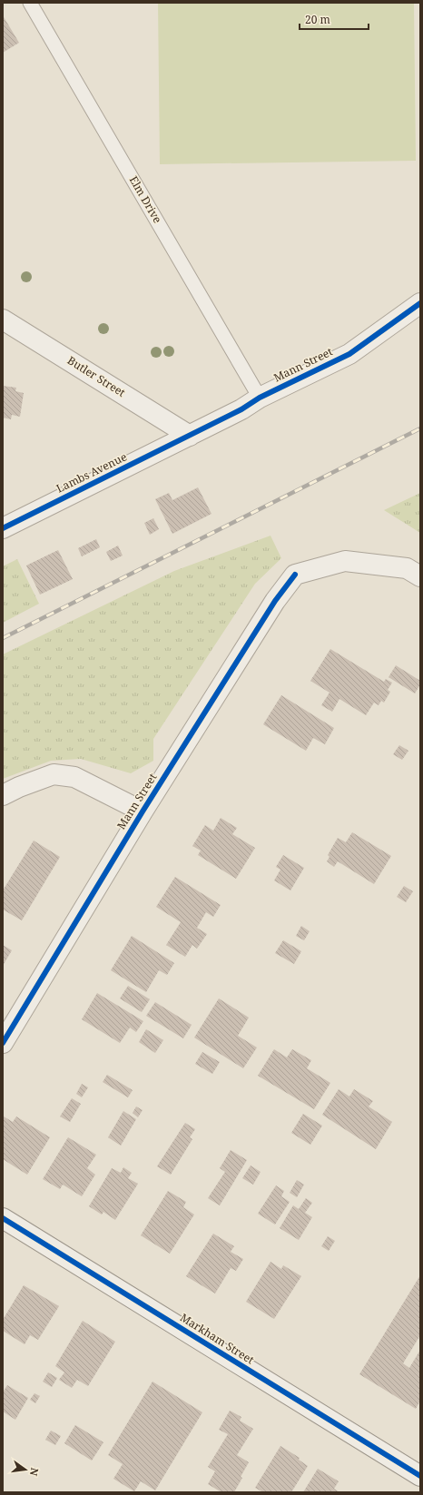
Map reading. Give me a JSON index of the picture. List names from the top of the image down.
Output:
{
  "streets": {
    "street": [
      "Mann Street",
      "Butler Street",
      "Lambs Avenue",
      "Markham Street"
    ],
    "lane": ["Elm Drive"]
  },
  "crossings": [
    ["Elm Drive", "Mann Street"],
    ["Mann Street", "Butler Street"],
    ["Mann Street", "Lambs Avenue"],
    ["Butler Street", "Lambs Avenue"]
  ],
  "scale_bar": "20 m",
  "north": "right"
}
